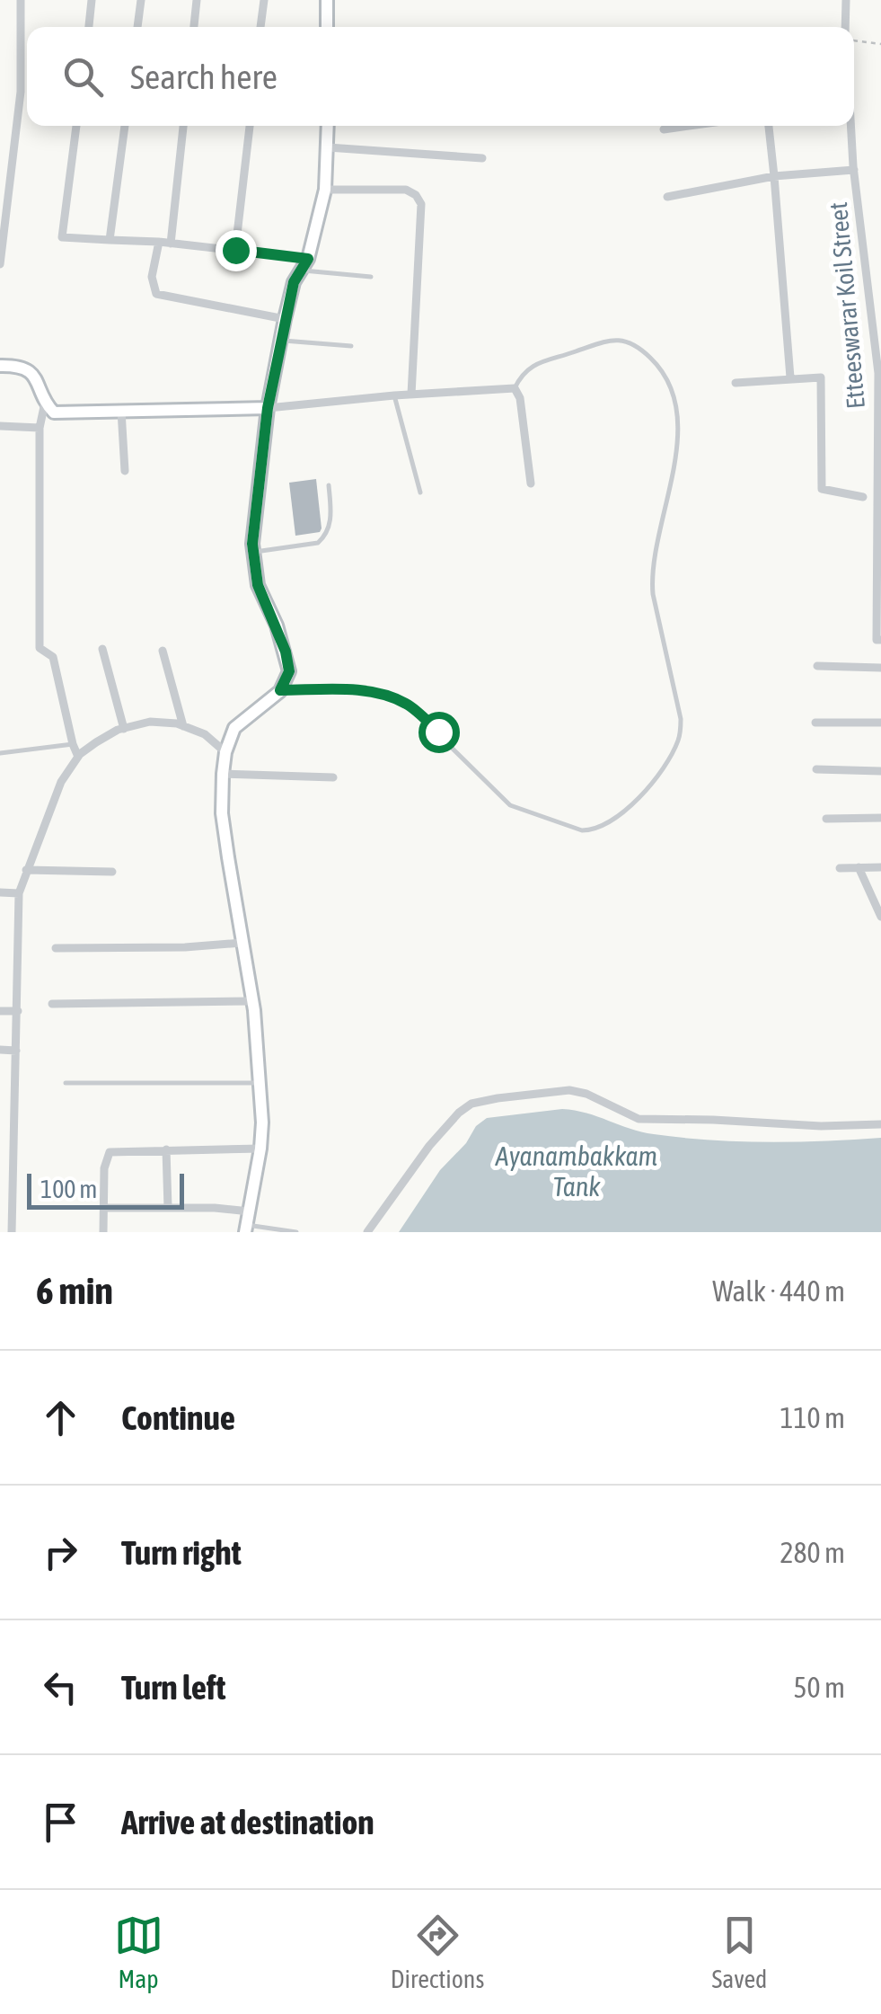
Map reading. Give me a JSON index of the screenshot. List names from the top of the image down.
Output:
{
  "streets": {
    "street": ["Etteeswarar Koil Street"]
  },
  "water": ["Ayanambakkam Tank"],
  "scale_bar": "100 m",
  "page": {
    "search": "Search here",
    "scale": "100 m",
    "heading": ["6 min", "Walk · 440 m"],
    "list": [
      ["Continue", "110 m"],
      ["Turn right", "280 m"],
      ["Turn left", "50 m"],
      "Arrive at destination"
    ],
    "nav": ["Map", "Directions", "Saved"]
  }
}
